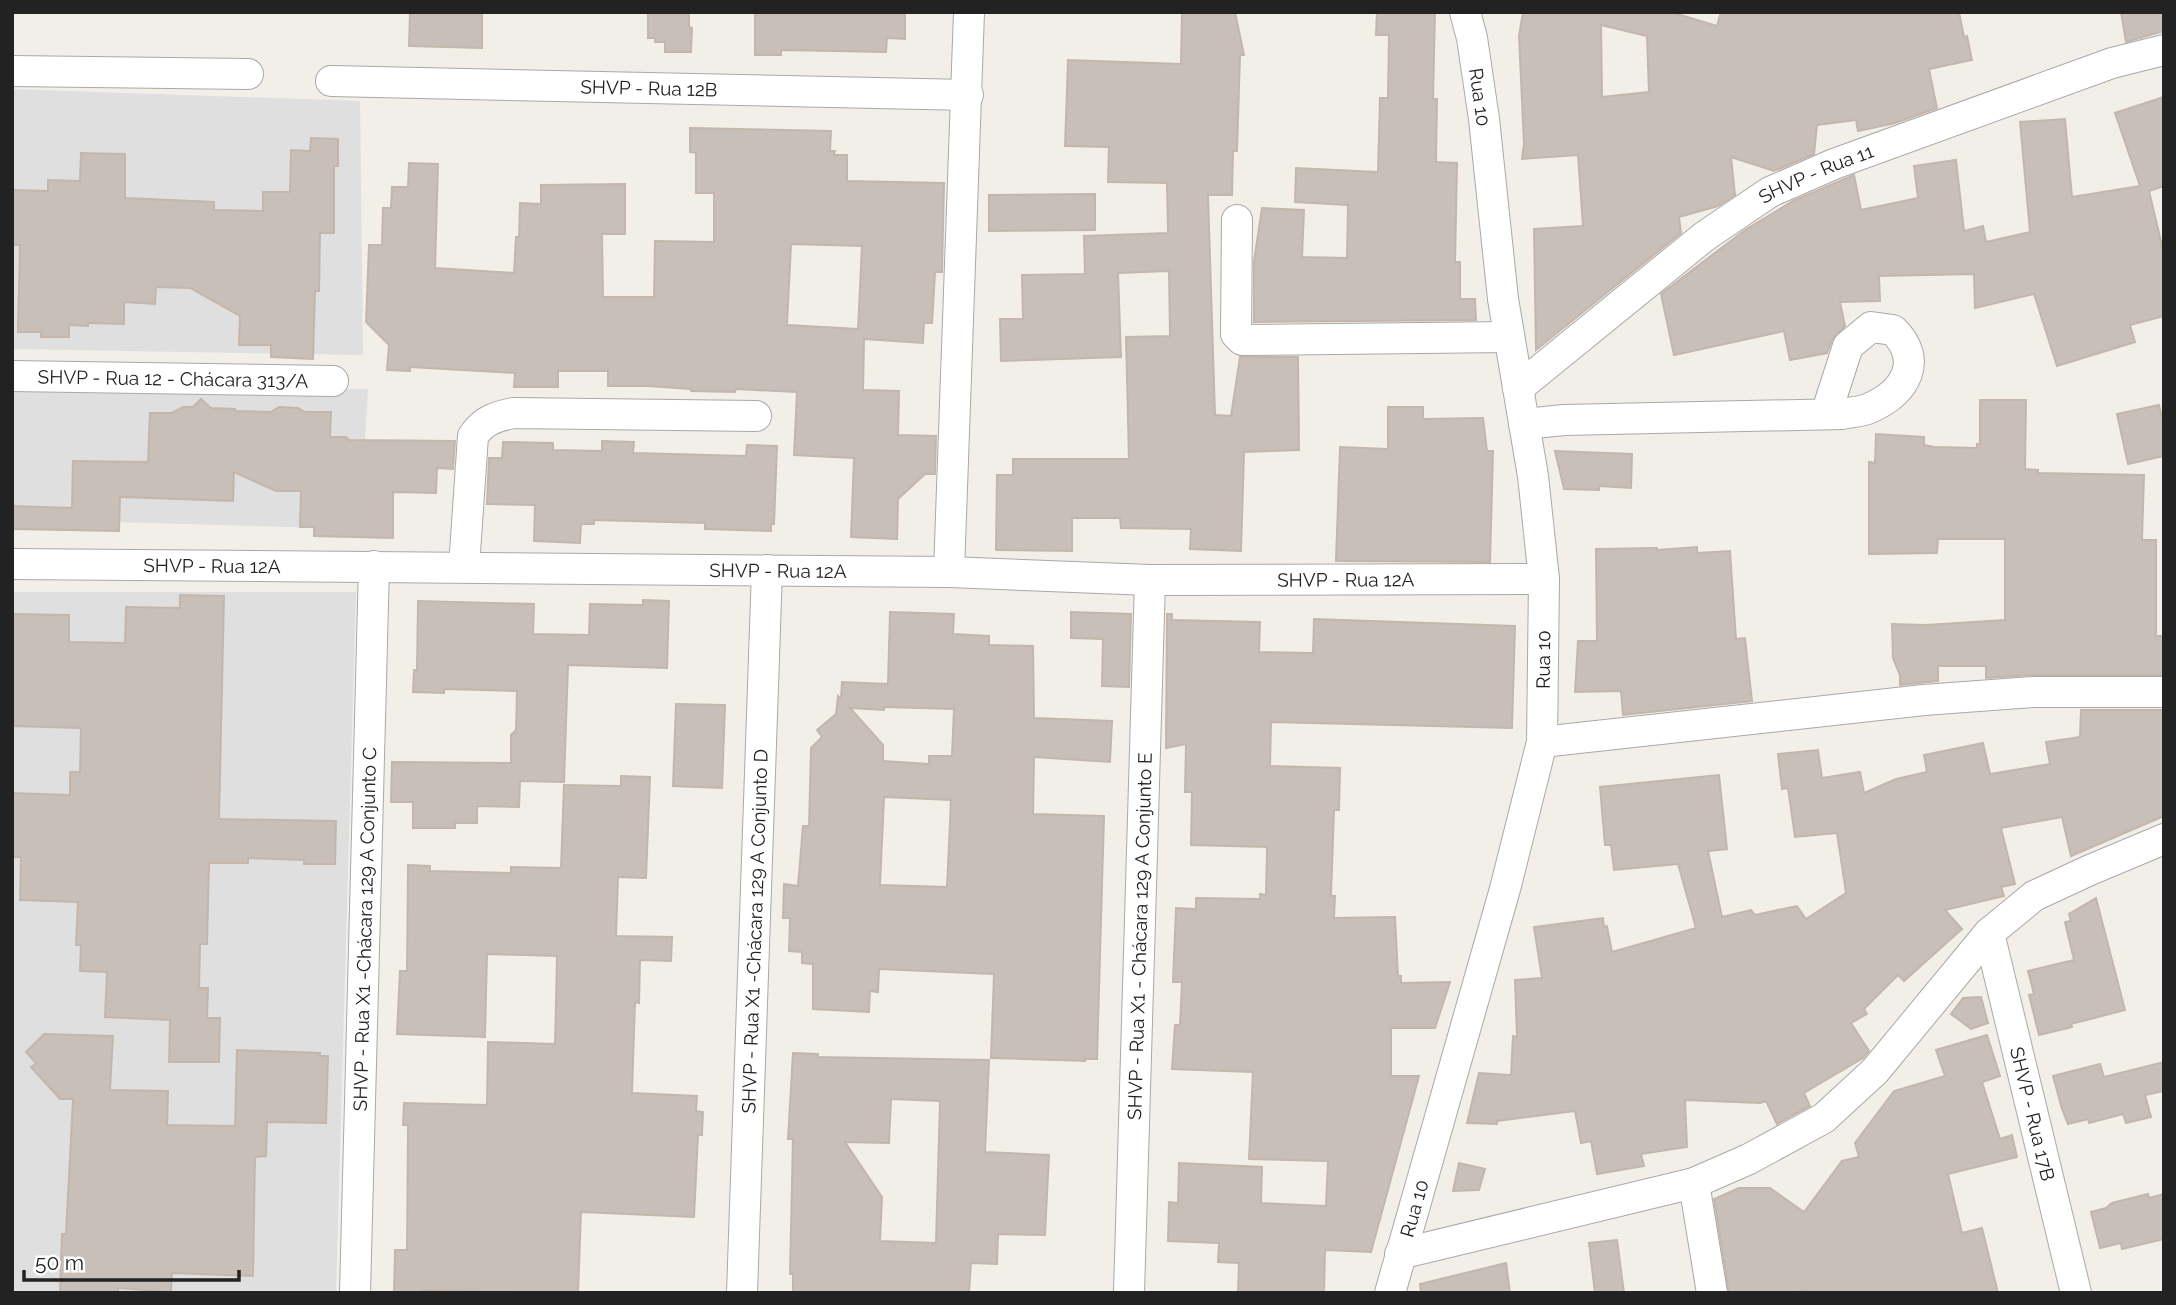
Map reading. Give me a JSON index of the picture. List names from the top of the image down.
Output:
{
  "streets": {
    "street": [
      "SHVP - Rua 12B",
      "Rua 10",
      "SHVP - Rua 11",
      "SHVP - Rua 12 - Chácara 313/A",
      "SHVP - Rua 12A",
      "SHVP - Rua X1 -Chácara 129 A Conjunto C",
      "SHVP - Rua X1 -Chácara 129 A Conjunto D",
      "SHVP - Rua X1 - Chácara 129 A Conjunto E",
      "SHVP - Rua 17B"
    ]
  },
  "crossings": [
    ["Rua 10", "SHVP - Rua 11"],
    ["Rua 10", "SHVP - Rua 12A"],
    ["SHVP - Rua 12A", "SHVP - Rua X1 -Chácara 129 A Conjunto C"],
    ["SHVP - Rua 12A", "SHVP - Rua X1 -Chácara 129 A Conjunto D"],
    ["SHVP - Rua 12A", "SHVP - Rua X1 - Chácara 129 A Conjunto E"]
  ],
  "scale_bar": "50 m"
}
